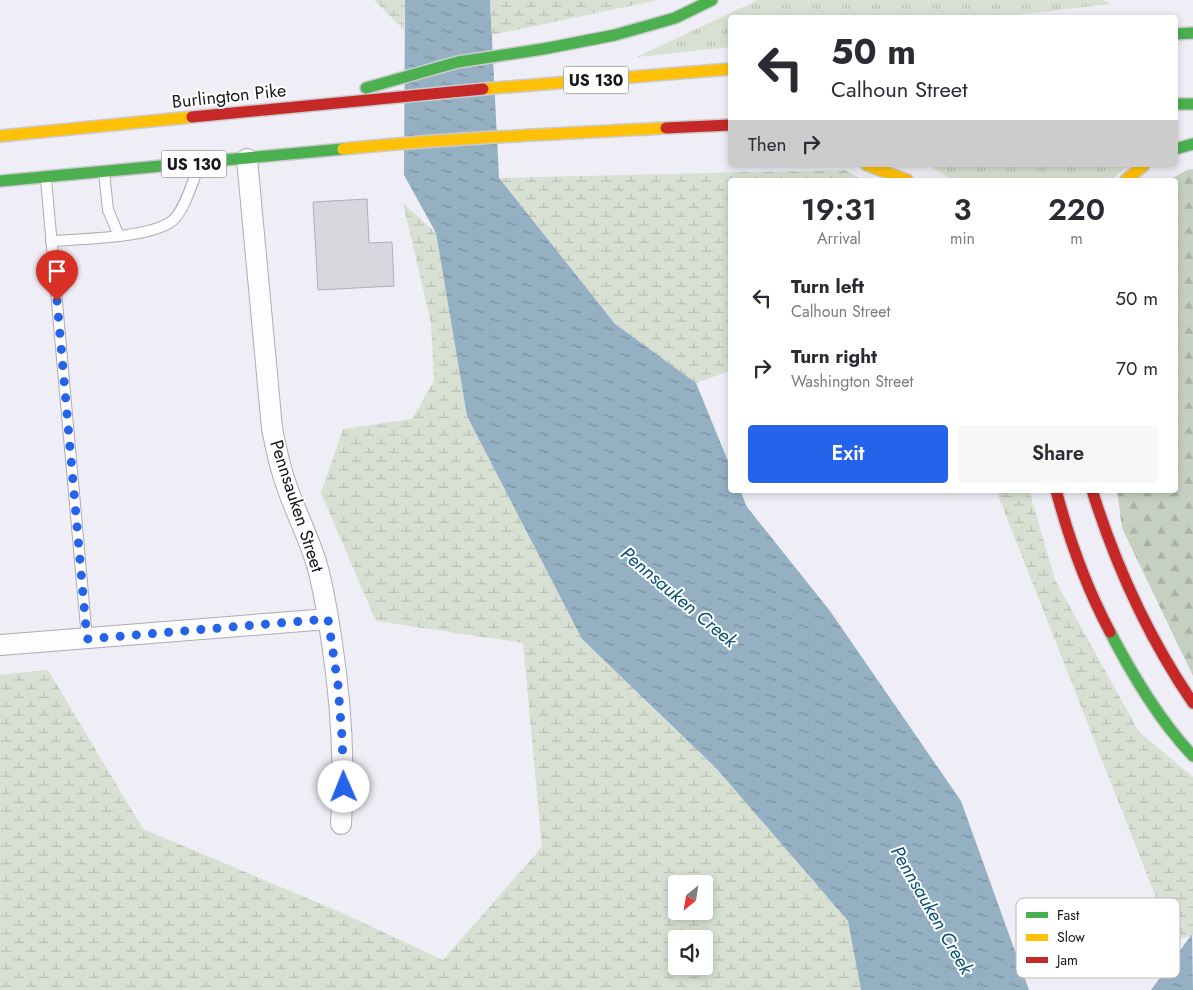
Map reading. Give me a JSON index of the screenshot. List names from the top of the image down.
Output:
{
  "streets": {
    "highway": ["US 130", "Burlington Pike"],
    "street": ["Pennsauken Street"]
  },
  "crossings": [
    ["US 130", "Pennsauken Street"]
  ],
  "water": ["Pennsauken Creek"],
  "legend": ["Fast", "Slow", "Jam"],
  "north": "bottom left",
  "page": {
    "turn": ["50 m", "Calhoun Street"],
    "then": "Then",
    "eta": [
      "19:31",
      "Arrival",
      "3",
      "min",
      "220",
      "m"
    ],
    "list": [
      {
        "name": "Turn left",
        "note": "Calhoun Street",
        "value": "50 m"
      },
      {
        "name": "Turn right",
        "note": "Washington Street",
        "value": "70 m"
      }
    ],
    "buttons": ["Exit", "Share"]
  }
}
